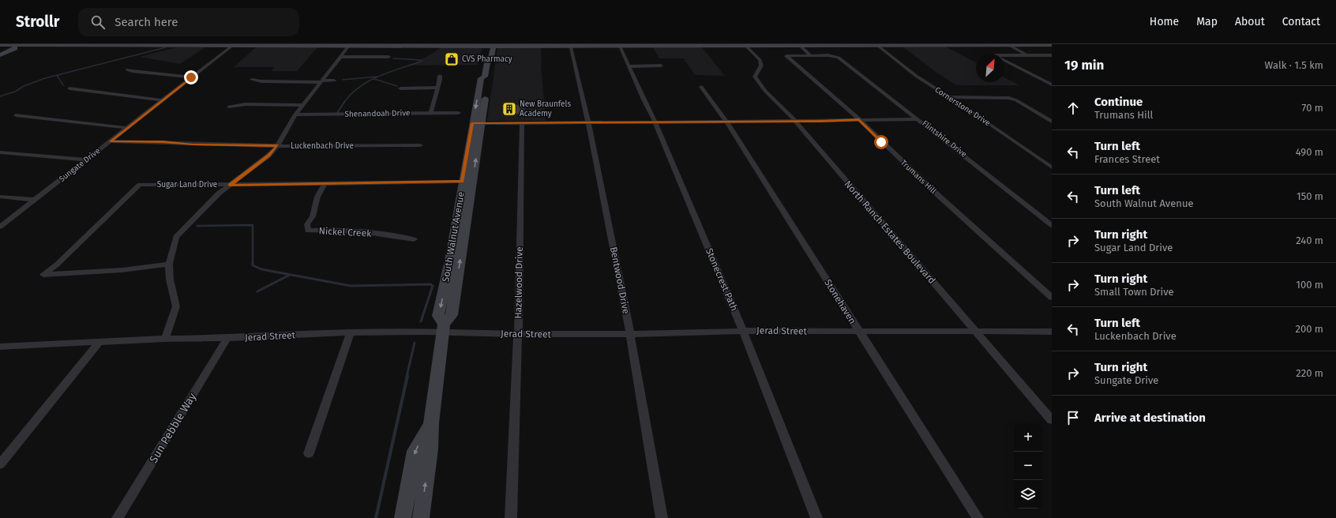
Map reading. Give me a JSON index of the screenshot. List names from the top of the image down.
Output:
{
  "streets": {
    "main road": ["South Walnut Avenue"],
    "street": [
      "Cornerstone Drive",
      "Shenandoah Drive",
      "Flintshire Drive",
      "Luckenbach Drive",
      "Sungate Drive",
      "Trumans Hill",
      "Sugar Land Drive",
      "Nickel Creek",
      "North Ranch Estates Boulevard",
      "Stonecrest Path",
      "Bentwood Drive",
      "Hazelwood Drive",
      "Stonehaven",
      "Jerad Street",
      "Sun Pebble Way"
    ]
  },
  "crossings": [
    ["Flintshire Drive", "Trumans Hill"],
    ["Luckenbach Drive", "Sungate Drive"],
    ["Sugar Land Drive", "Nickel Creek"],
    ["Sugar Land Drive", "South Walnut Avenue"],
    ["North Ranch Estates Boulevard", "Jerad Street"],
    ["South Walnut Avenue", "Jerad Street"],
    ["Stonecrest Path", "Jerad Street"],
    ["Bentwood Drive", "Jerad Street"],
    ["Hazelwood Drive", "Jerad Street"],
    ["Stonehaven", "Jerad Street"],
    ["Jerad Street", "Sun Pebble Way"]
  ],
  "places": {
    "shop": ["CVS Pharmacy"],
    "building": ["New Braunfels Academy"]
  },
  "north": "top right",
  "page": {
    "header": "Strollr",
    "search": "Search here",
    "nav": [
      "Home",
      "Map",
      "About",
      "Contact"
    ],
    "heading": ["19 min", "Walk · 1.5 km"],
    "list": [
      ["Continue", "Trumans Hill", "70 m"],
      ["Turn left", "Frances Street", "490 m"],
      ["Turn left", "South Walnut Avenue", "150 m"],
      ["Turn right", "Sugar Land Drive", "240 m"],
      ["Turn right", "Small Town Drive", "100 m"],
      ["Turn left", "Luckenbach Drive", "200 m"],
      ["Turn right", "Sungate Drive", "220 m"],
      "Arrive at destination"
    ],
    "map_buttons": ["+", "−"]
  }
}
